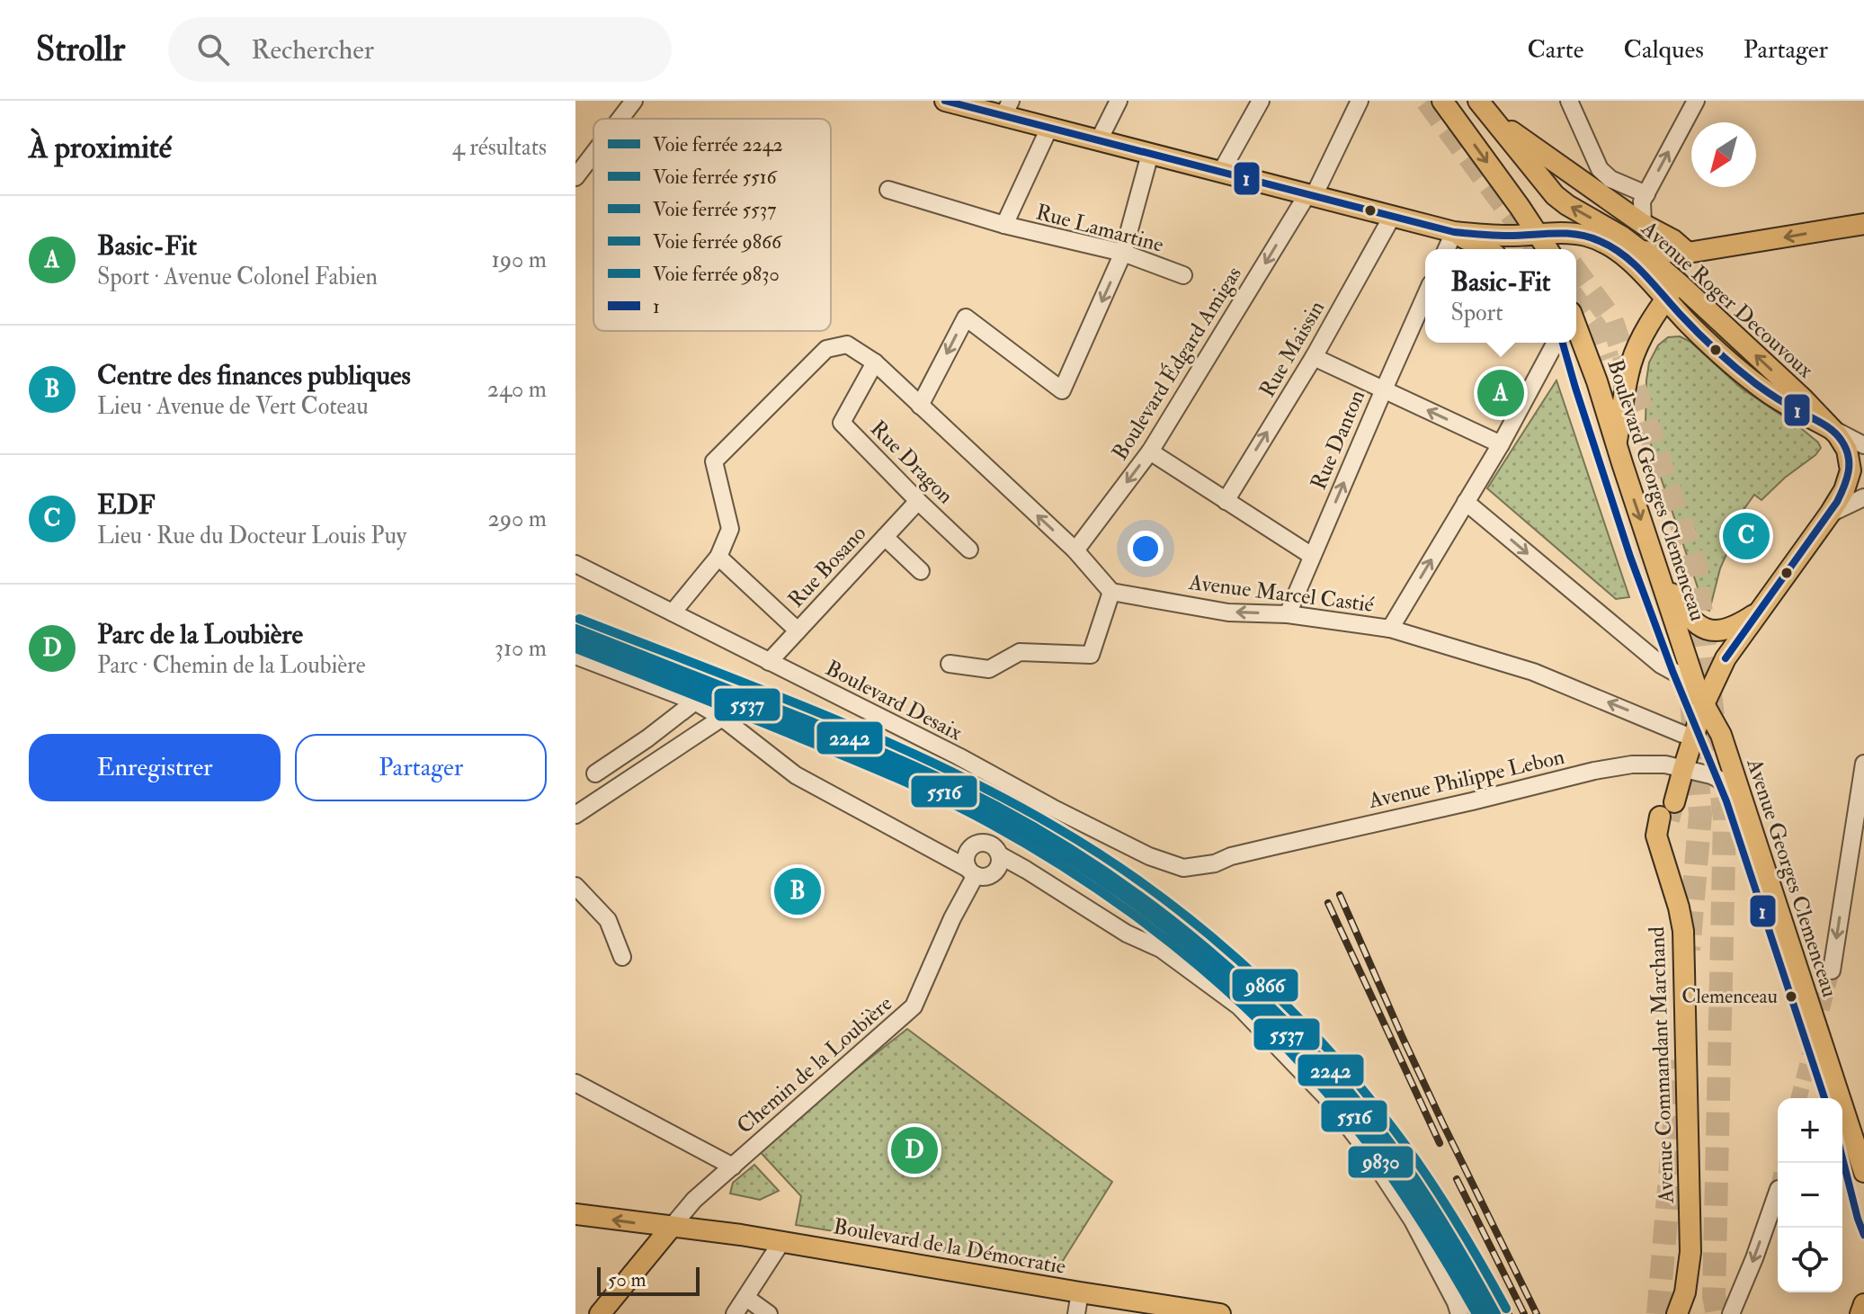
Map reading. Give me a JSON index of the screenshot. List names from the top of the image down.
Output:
{
  "streets": {
    "main road": [
      "Avenue Roger Decouvoux",
      "Boulevard Georges Clemenceau",
      "Avenue Georges Clemenceau",
      "Avenue Commandant Marchand",
      "Boulevard de la Démocratie"
    ],
    "street": [
      "Rue Lamartine",
      "Rue Maissin",
      "Boulevard Édgard Amigas",
      "Rue Danton",
      "Rue Dragon",
      "Rue Bosano",
      "Avenue Marcel Castié",
      "Boulevard Desaix",
      "Avenue Philippe Lebon",
      "Chemin de la Loubière"
    ]
  },
  "crossings": [
    ["Rue Danton", "Avenue Marcel Castié"],
    ["Rue Dragon", "Rue Bosano"],
    ["Boulevard Georges Clemenceau", "Avenue Georges Clemenceau"],
    ["Rue Bosano", "Boulevard Desaix"],
    ["Boulevard Desaix", "Avenue Philippe Lebon"],
    ["Avenue Philippe Lebon", "Avenue Georges Clemenceau"],
    ["Chemin de la Loubière", "Boulevard de la Démocratie"]
  ],
  "one_way": ["Rue Maissin", "Boulevard Édgard Amigas"],
  "places": ["Clemenceau"],
  "lines": [
    "transit line 1",
    "rail line 9866",
    "rail line 2242",
    "rail line 5537",
    "rail line 5516",
    "rail line 9830"
  ],
  "legend": [
    "Voie ferrée 2242",
    "Voie ferrée 5516",
    "Voie ferrée 5537",
    "Voie ferrée 9866",
    "Voie ferrée 9830",
    "1"
  ],
  "scale_bar": "50 m",
  "north": "bottom left",
  "page": {
    "header": "Strollr",
    "search": "Rechercher",
    "nav": ["Carte", "Calques", "Partager"],
    "heading": ["À proximité", "4 résultats"],
    "list": [
      {
        "mark": "A",
        "name": "Basic-Fit",
        "note": "Sport · Avenue Colonel Fabien",
        "value": "190 m"
      },
      {
        "mark": "B",
        "name": "Centre des finances publiques",
        "note": "Lieu · Avenue de Vert Coteau",
        "value": "240 m"
      },
      {
        "mark": "C",
        "name": "EDF",
        "note": "Lieu · Rue du Docteur Louis Puy",
        "value": "290 m"
      },
      {
        "mark": "D",
        "name": "Parc de la Loubière",
        "note": "Parc · Chemin de la Loubière",
        "value": "310 m"
      }
    ],
    "popup": ["Basic-Fit", "Sport"],
    "pins": [
      "A",
      "C",
      "B",
      "D"
    ],
    "buttons": ["Enregistrer", "Partager"],
    "map_buttons": ["+", "−"],
    "scale": "50 m"
  }
}
